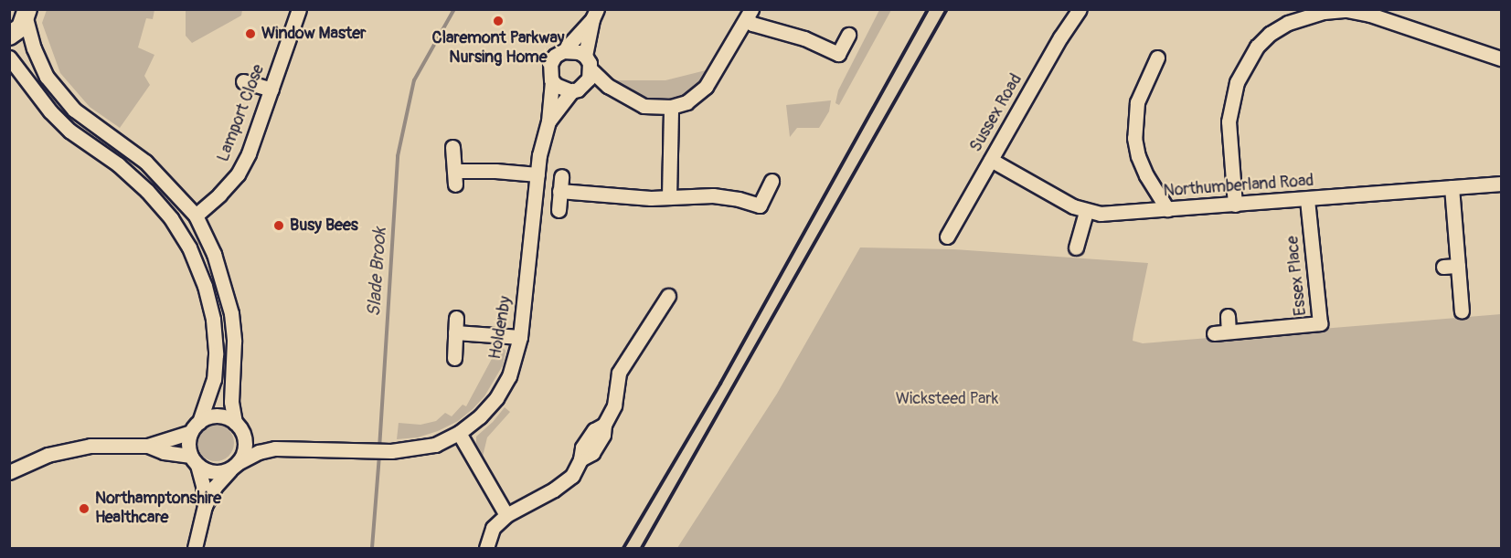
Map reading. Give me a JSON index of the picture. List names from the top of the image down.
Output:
{
  "streets": {
    "street": [
      "Lamport Close",
      "Sussex Road",
      "Northumberland Road",
      "Essex Place",
      "Holdenby"
    ]
  },
  "crossings": [
    ["Sussex Road", "Northumberland Road"],
    ["Northumberland Road", "Essex Place"]
  ],
  "water": ["Slade Brook"],
  "parks": ["Wicksteed Park"],
  "places": [
    "Claremont Parkway Nursing Home",
    "Window Master",
    "Busy Bees",
    "Northamptonshire Healthcare"
  ]
}
